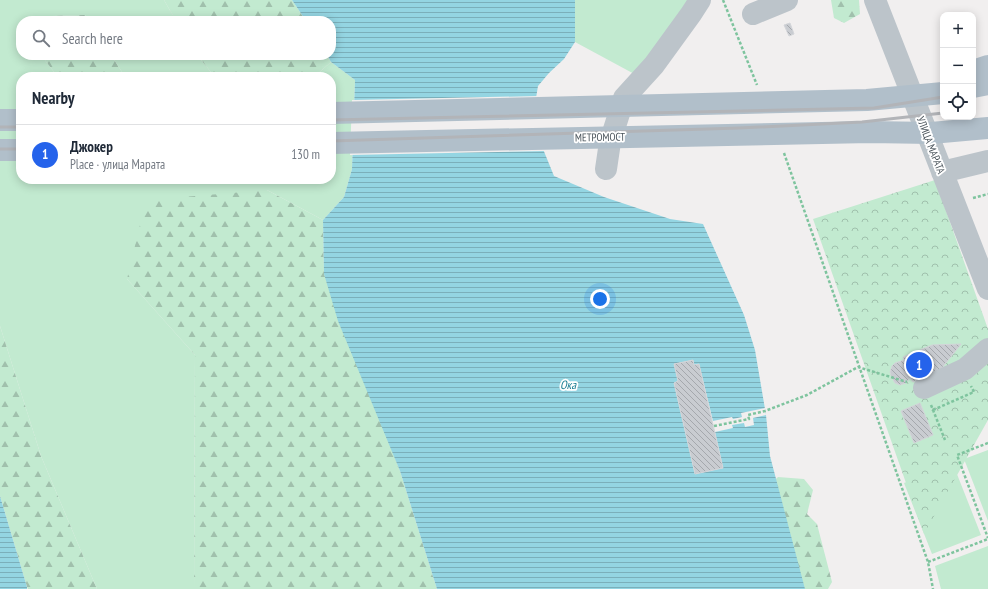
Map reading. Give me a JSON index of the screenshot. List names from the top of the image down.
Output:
{
  "streets": {
    "main road": ["МЕТРОМОСТ"],
    "street": ["УЛИЦА МАРАТА"]
  },
  "water": ["Ока"],
  "page": {
    "map_buttons": ["+", "−"],
    "search": "Search here",
    "heading": "Nearby",
    "list": [
      {
        "mark": "1",
        "name": "Джокер",
        "note": "Place · улица Марата",
        "value": "130 m"
      }
    ],
    "pins": "1"
  }
}
